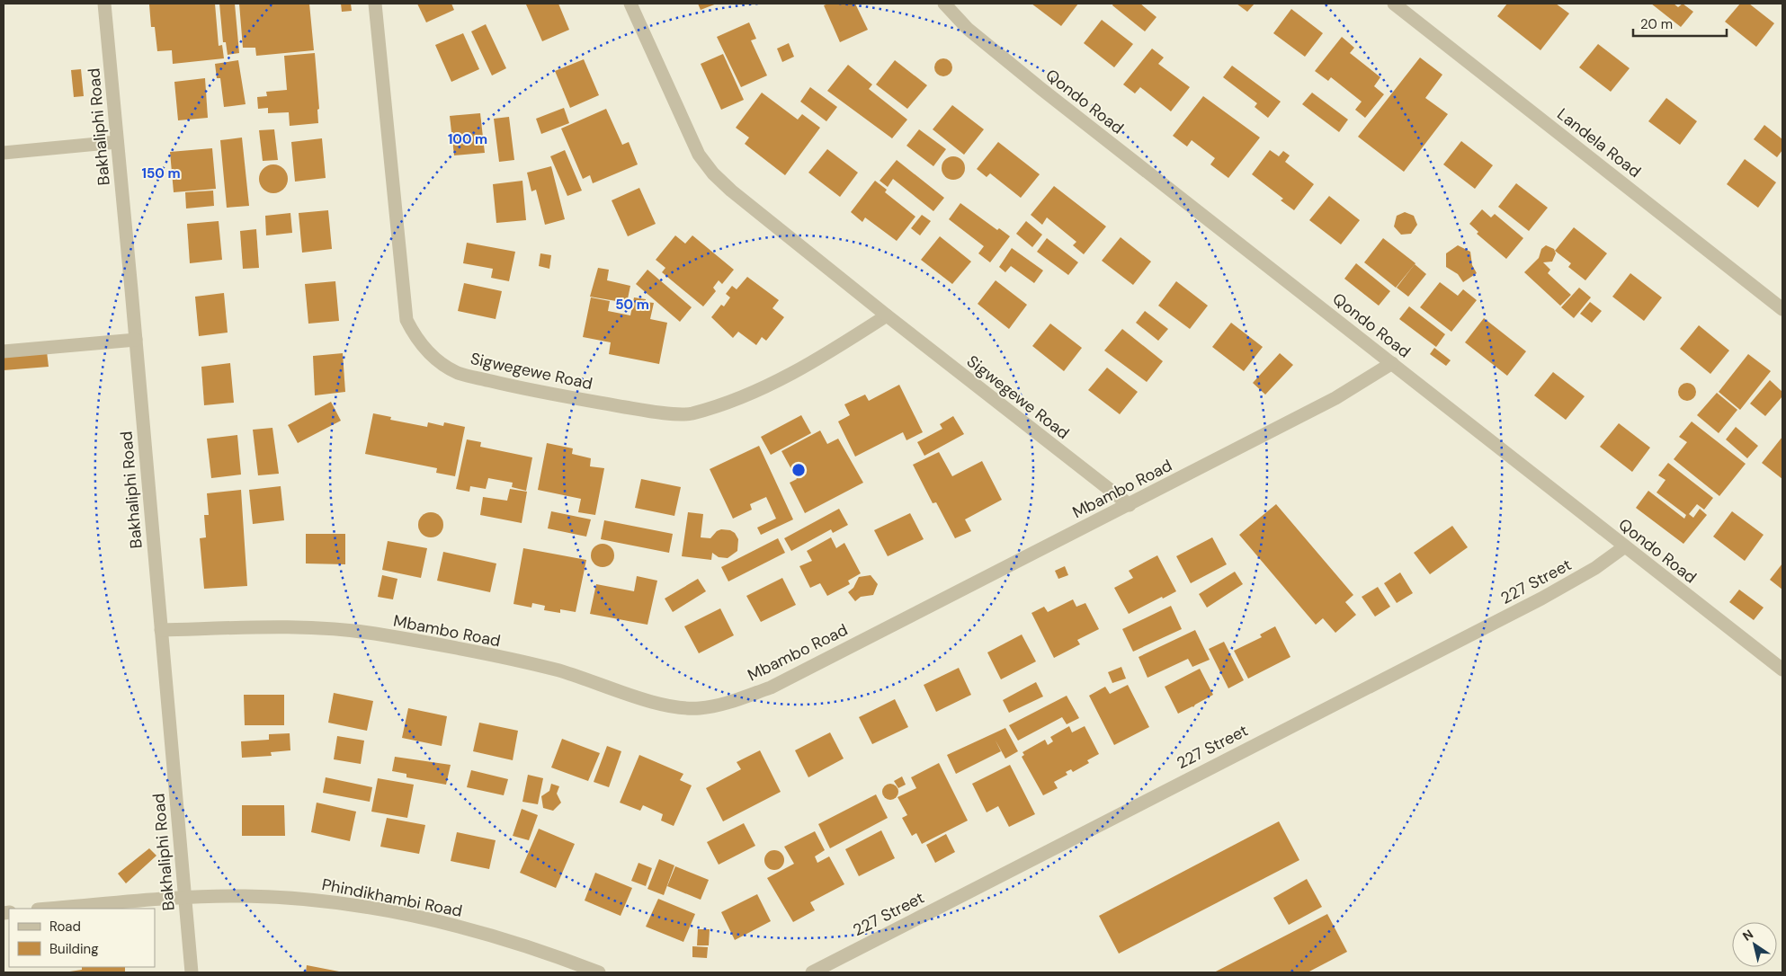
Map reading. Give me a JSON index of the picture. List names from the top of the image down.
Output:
{
  "streets": {
    "street": [
      "Qondo Road",
      "Bakhaliphi Road",
      "Landela Road",
      "Sigwegewe Road",
      "Mbambo Road",
      "227 Street",
      "Phindikhambi Road"
    ]
  },
  "crossings": [
    ["Qondo Road", "Mbambo Road"],
    ["Qondo Road", "227 Street"],
    ["Bakhaliphi Road", "Mbambo Road"],
    ["Bakhaliphi Road", "Phindikhambi Road"],
    ["Sigwegewe Road", "Mbambo Road"]
  ],
  "legend": ["Road", "Building"],
  "scale_bar": "20 m",
  "north": "top left",
  "rings": ["100 m", "150 m", "50 m"]
}
